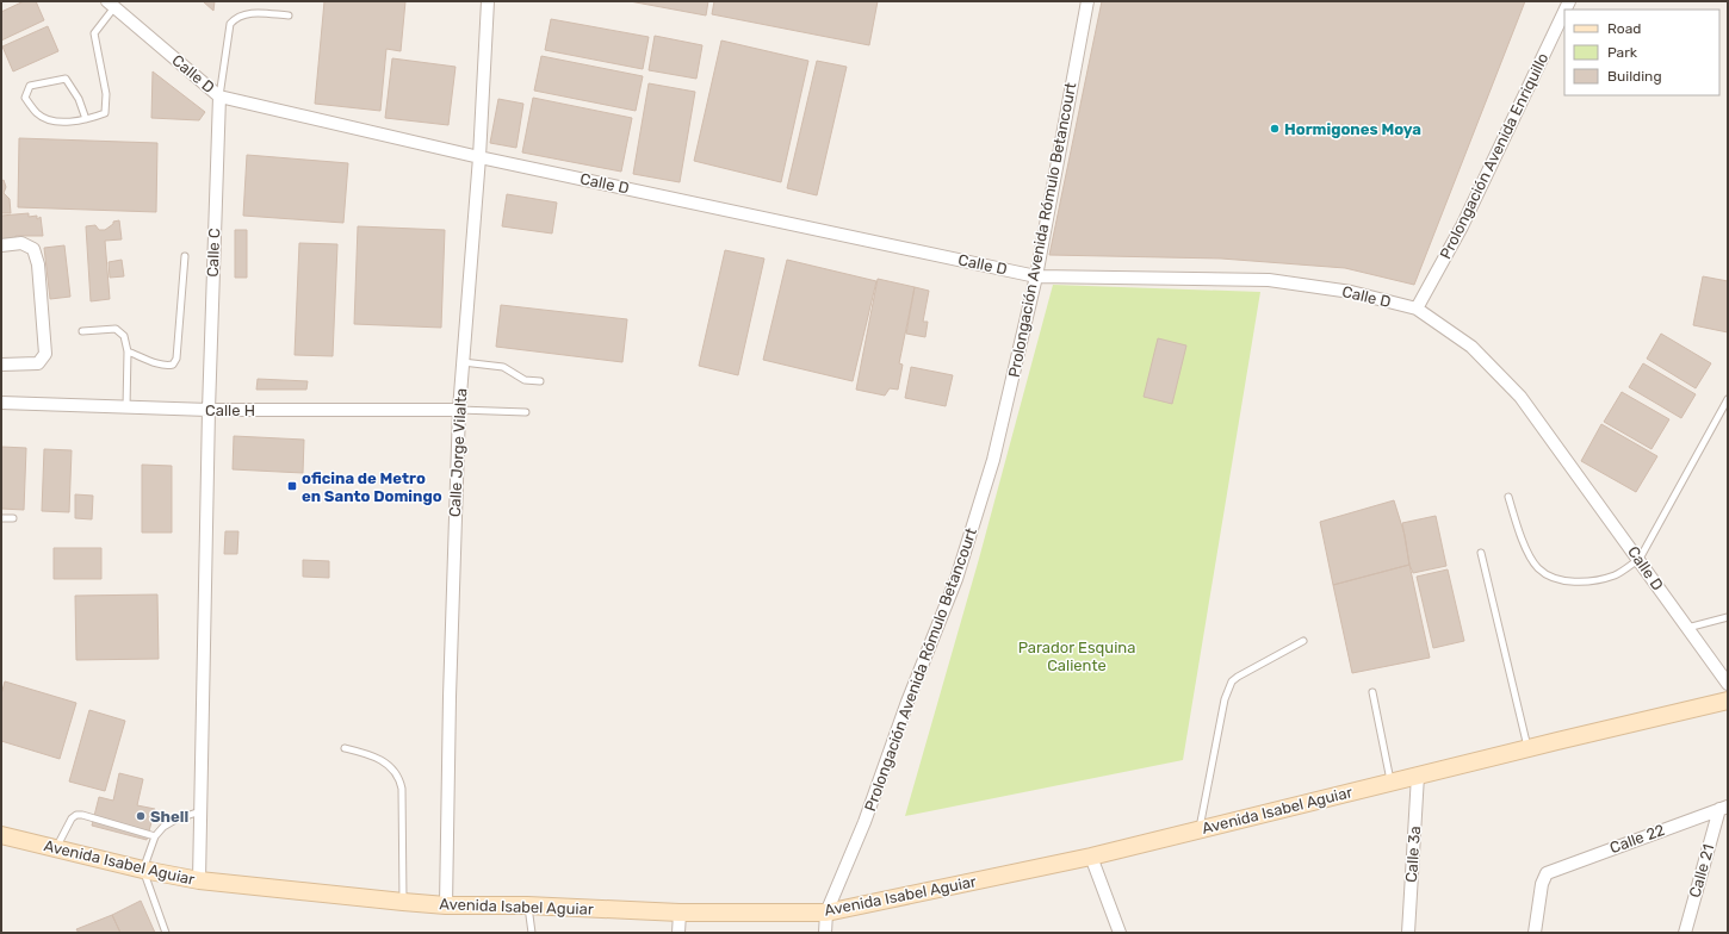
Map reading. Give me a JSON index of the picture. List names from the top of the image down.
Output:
{
  "streets": {
    "main road": ["Avenida Isabel Aguiar"],
    "street": [
      "Calle D",
      "Prolongación Avenida Enriquillo",
      "Prolongación Avenida Rómulo Betancourt",
      "Calle C",
      "Calle H",
      "Calle Jorge Vilalta",
      "Calle 22",
      "Calle 3a",
      "Calle 21"
    ]
  },
  "crossings": [
    ["Calle D", "Prolongación Avenida Enriquillo"],
    ["Calle D", "Prolongación Avenida Rómulo Betancourt"],
    ["Calle D", "Calle C"],
    ["Calle D", "Calle Jorge Vilalta"],
    ["Prolongación Avenida Rómulo Betancourt", "Avenida Isabel Aguiar"],
    ["Calle C", "Calle H"],
    ["Calle C", "Avenida Isabel Aguiar"],
    ["Calle H", "Calle Jorge Vilalta"],
    ["Calle Jorge Vilalta", "Avenida Isabel Aguiar"],
    ["Avenida Isabel Aguiar", "Calle 3a"],
    ["Calle 22", "Calle 21"]
  ],
  "parks": ["Parador Esquina Caliente"],
  "places": {
    "other": ["Hormigones Moya", "Shell"],
    "transit": ["oficina de Metro en Santo Domingo"]
  },
  "legend": ["Road", "Park", "Building"]
}
